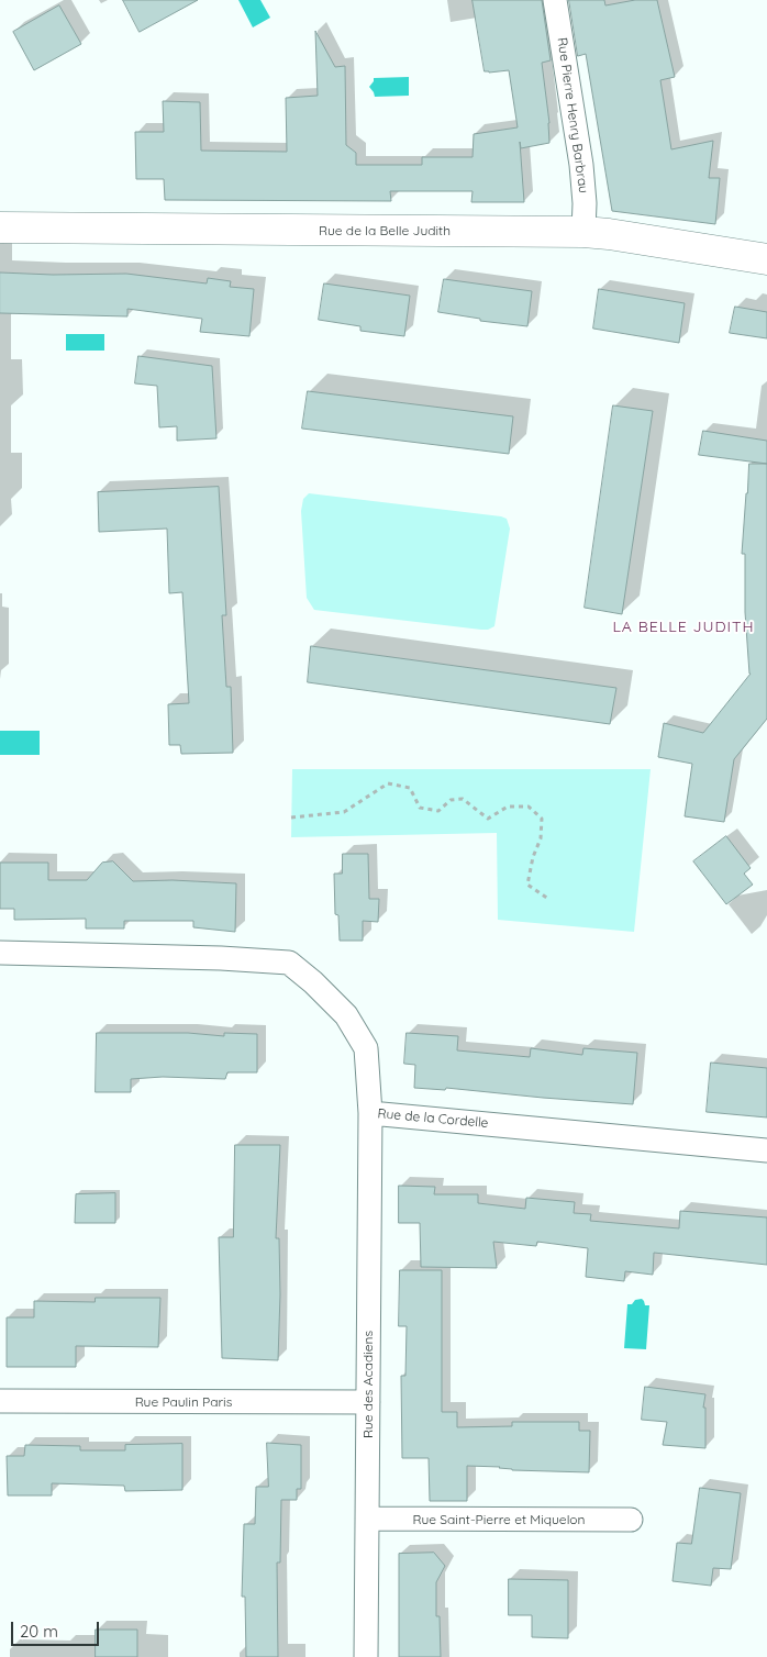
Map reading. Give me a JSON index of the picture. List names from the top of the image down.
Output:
{
  "streets": {
    "street": [
      "Rue Pierre Henry Barbrau",
      "Rue de la Belle Judith",
      "Rue de la Cordelle",
      "Rue des Acadiens",
      "Rue Paulin Paris",
      "Rue Saint-Pierre et Miquelon"
    ]
  },
  "crossings": [
    ["Rue Pierre Henry Barbrau", "Rue de la Belle Judith"],
    ["Rue de la Cordelle", "Rue des Acadiens"],
    ["Rue des Acadiens", "Rue Paulin Paris"],
    ["Rue des Acadiens", "Rue Saint-Pierre et Miquelon"]
  ],
  "districts": ["LA BELLE JUDITH"],
  "scale_bar": "20 m"
}
